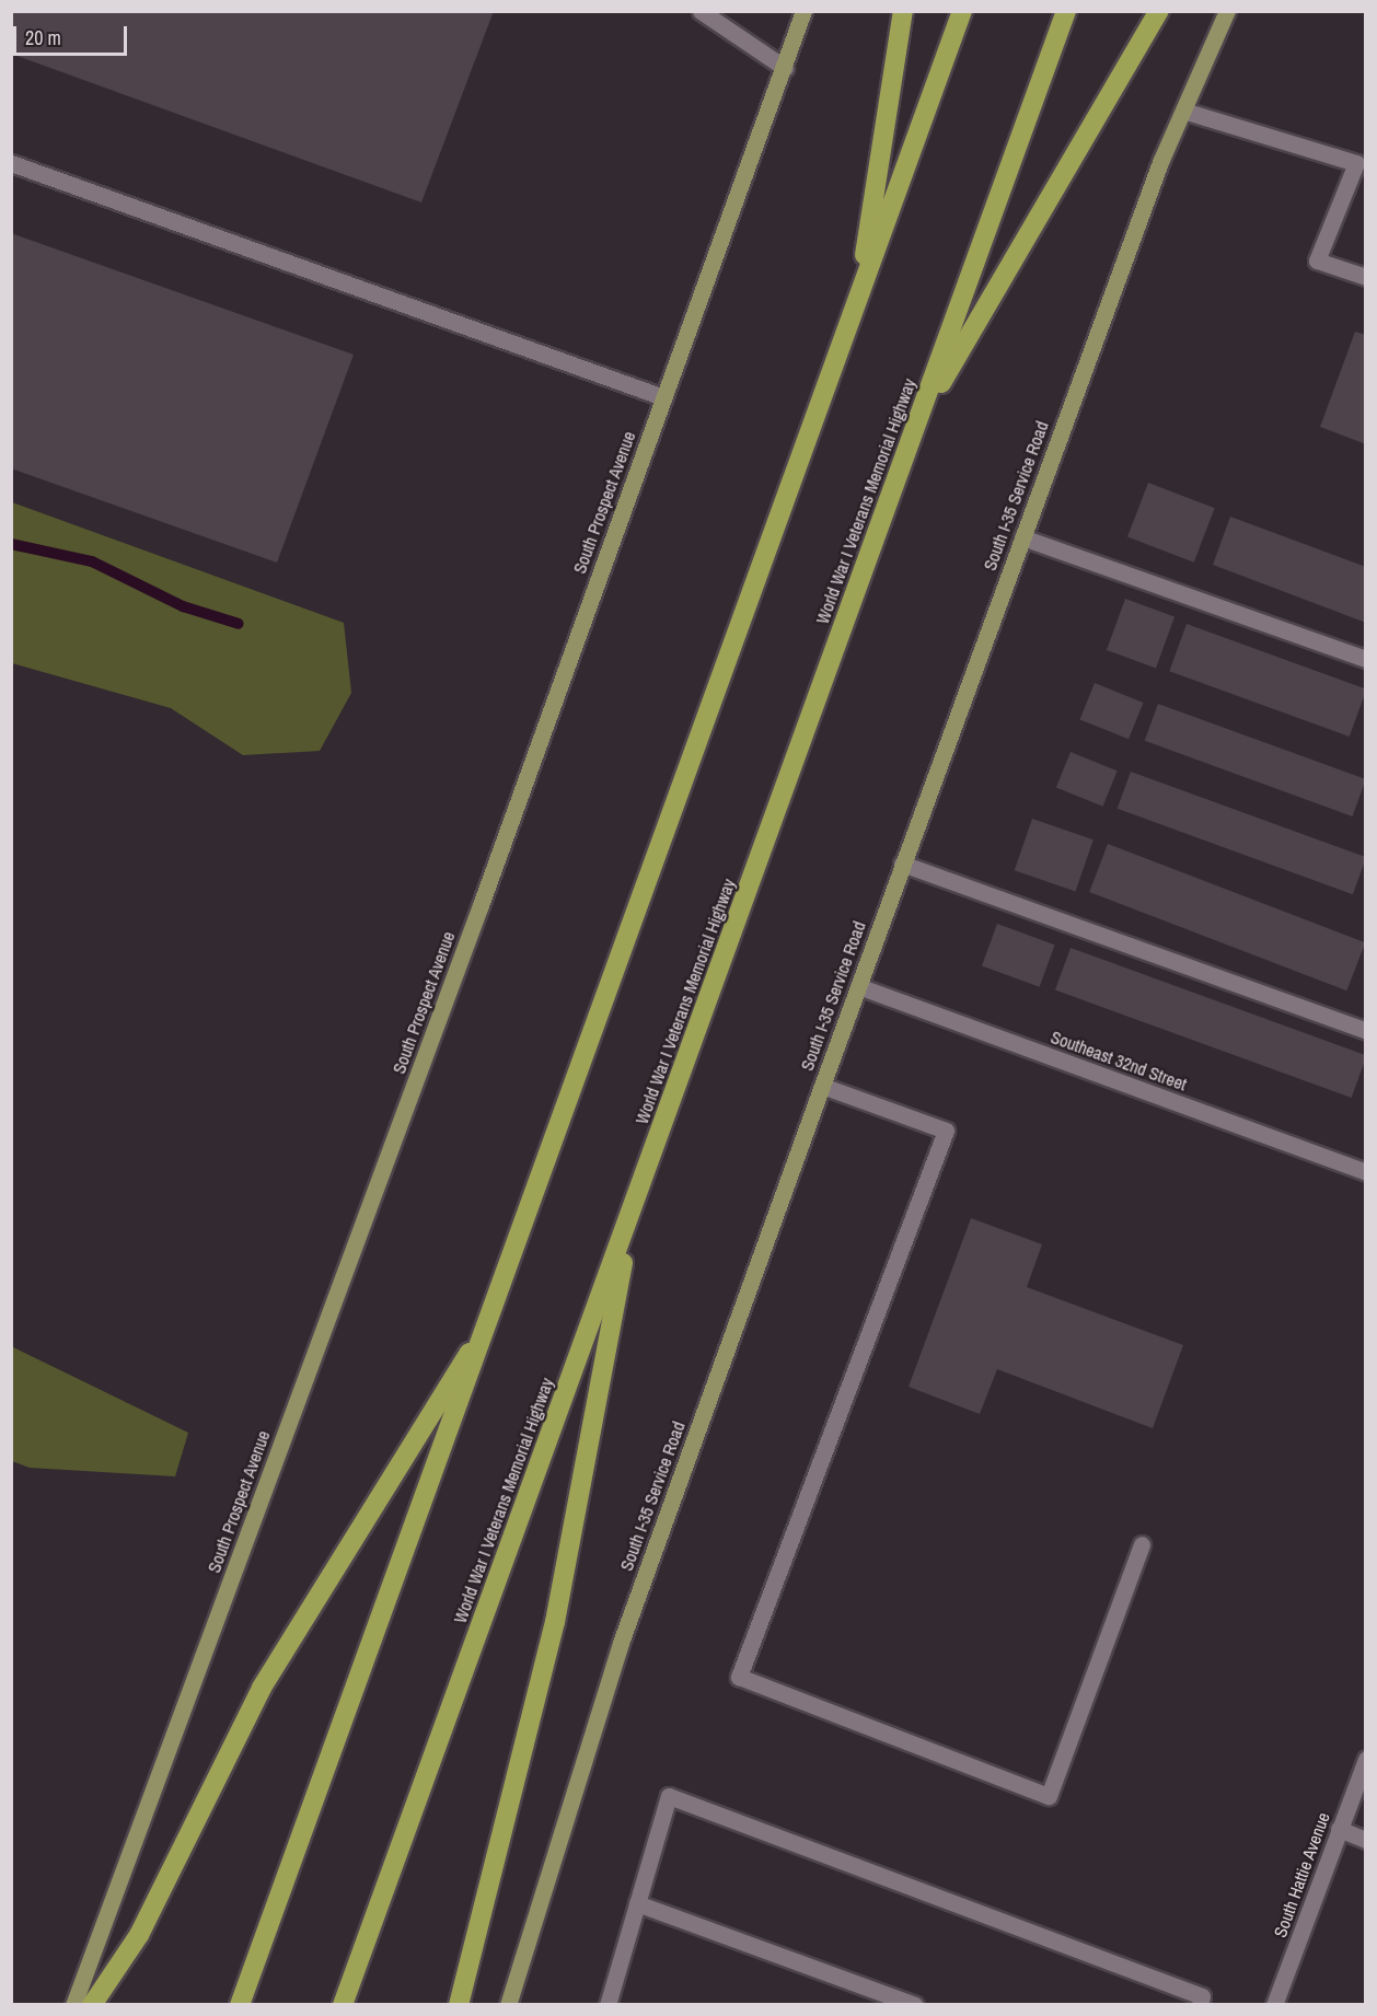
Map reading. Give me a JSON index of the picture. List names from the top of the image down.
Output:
{
  "streets": {
    "highway": ["World War I Veterans Memorial Highway"],
    "main road": ["South I-35 Service Road", "South Prospect Avenue"],
    "street": ["Southeast 32nd Street", "South Hattie Avenue"]
  },
  "crossings": [
    ["South I-35 Service Road", "Southeast 32nd Street"]
  ],
  "scale_bar": "20 m"
}
